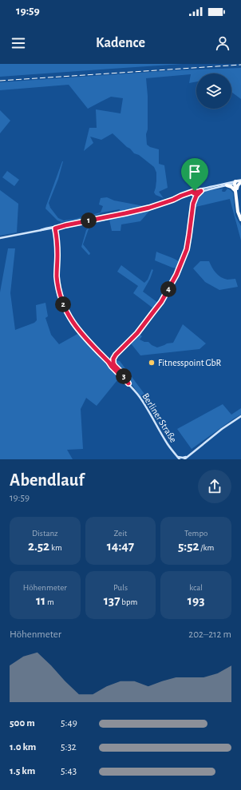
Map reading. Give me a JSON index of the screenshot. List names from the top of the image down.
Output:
{
  "streets": {
    "main road": ["Berliner Straße"]
  },
  "places": ["Fitnesspoint GbR"],
  "page": {
    "status": "19:59",
    "header": "Kadence",
    "pins": [
      "1",
      "4",
      "2",
      "3"
    ],
    "heading": ["Abendlauf", "19:59"],
    "stats": [
      ["Distanz", "2.52 km"],
      ["Zeit", "14:47"],
      ["Tempo", "5:52 /km"],
      ["Höhenmeter", "11 m"],
      ["Puls", "137 bpm"],
      ["kcal", "193"]
    ],
    "chart": ["Höhenmeter", "202–212 m"],
    "list": [
      {
        "name": "500 m",
        "note": "5:49"
      },
      {
        "name": "1.0 km",
        "note": "5:32"
      },
      {
        "name": "1.5 km",
        "note": "5:43"
      }
    ]
  }
}
